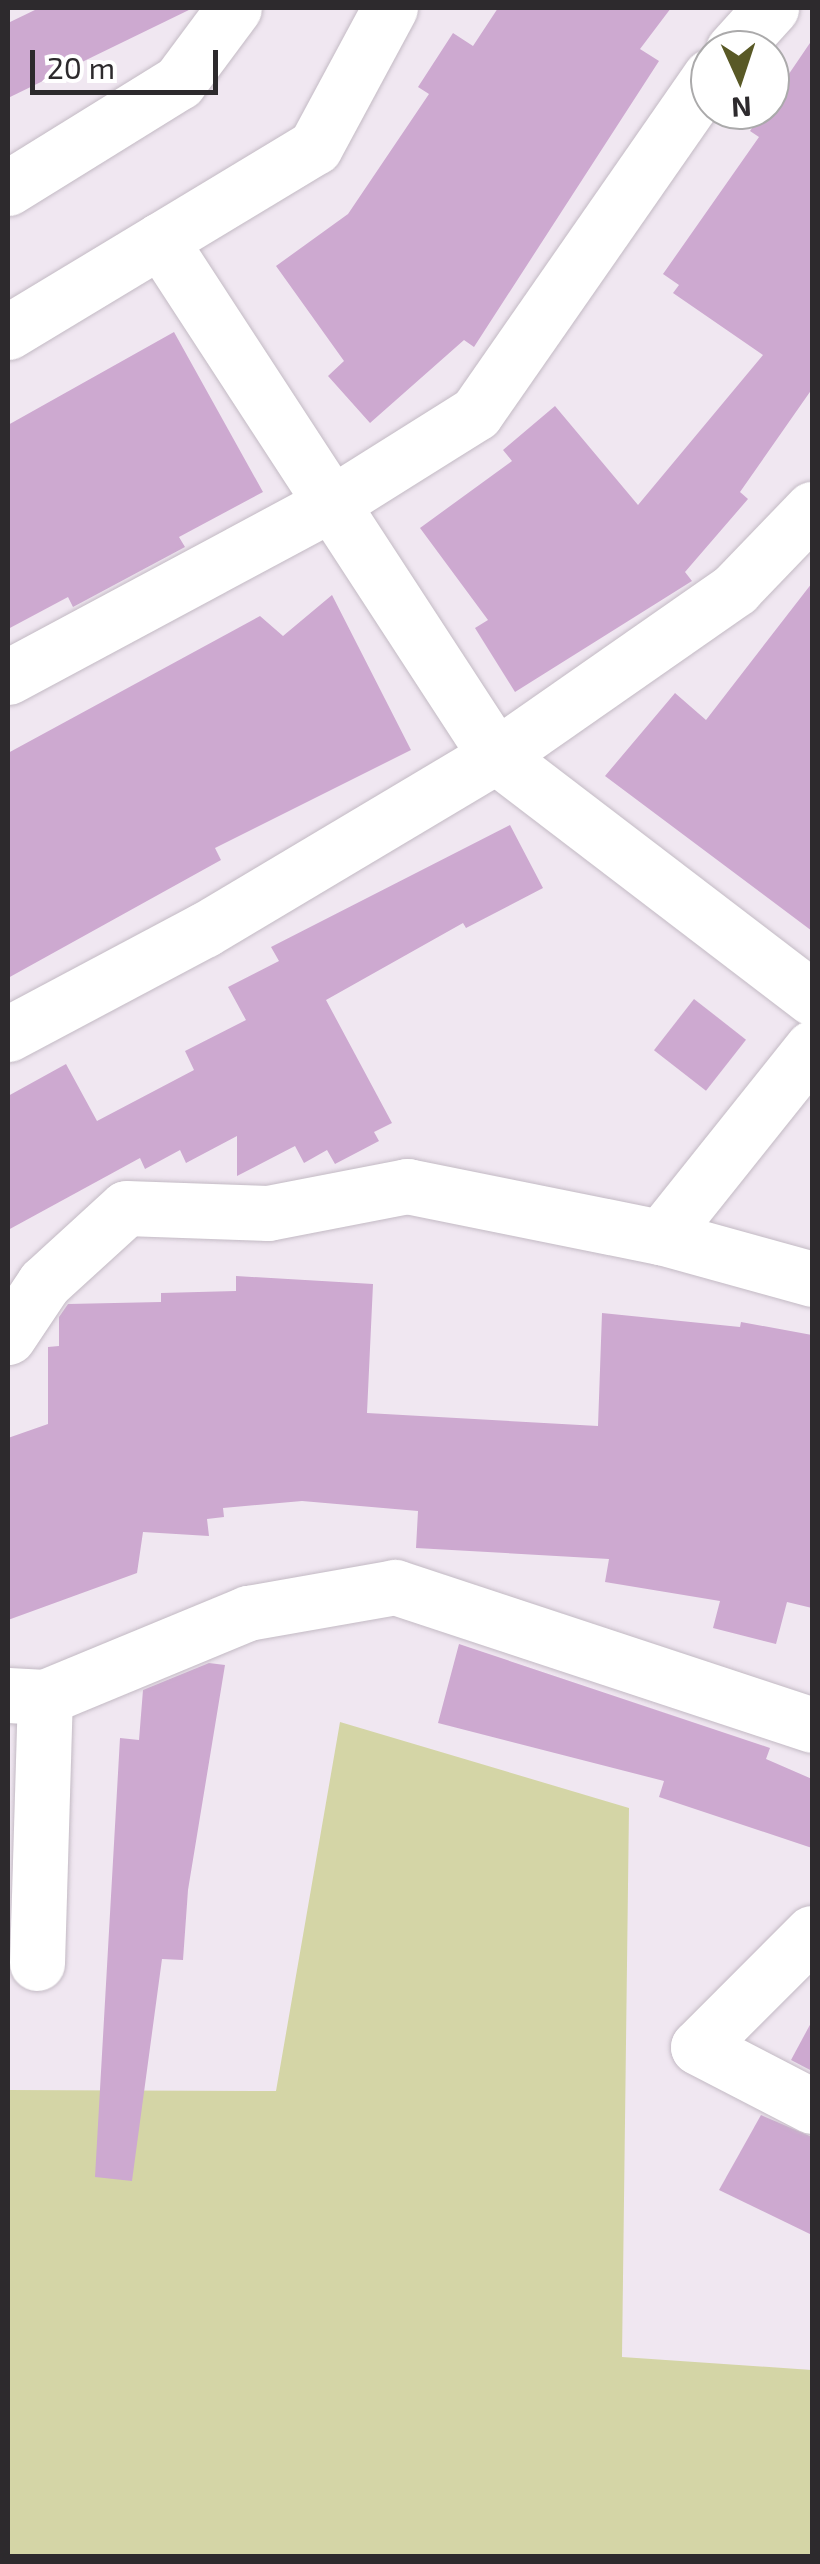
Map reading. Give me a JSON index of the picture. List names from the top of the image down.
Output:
{
  "scale_bar": "20 m",
  "north": "bottom"
}
